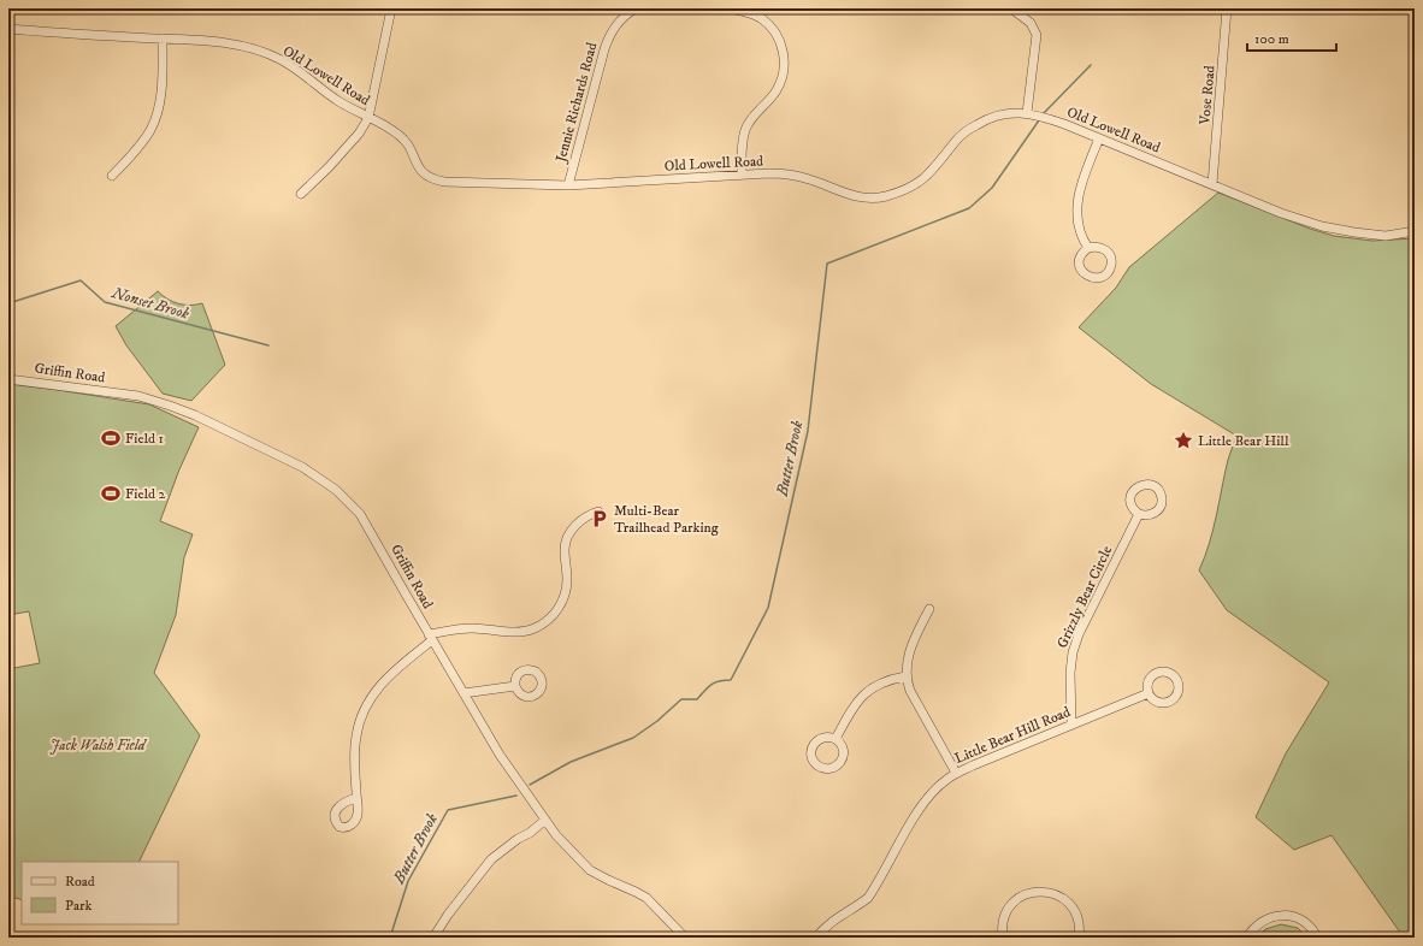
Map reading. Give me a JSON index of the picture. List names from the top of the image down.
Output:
{
  "streets": {
    "street": [
      "Old Lowell Road",
      "Vose Road",
      "Jennie Richards Road",
      "Griffin Road",
      "Grizzly Bear Circle",
      "Little Bear Hill Road"
    ]
  },
  "crossings": [
    ["Old Lowell Road", "Vose Road"],
    ["Old Lowell Road", "Jennie Richards Road"],
    ["Grizzly Bear Circle", "Little Bear Hill Road"]
  ],
  "water": ["Nonset Brook", "Butter Brook"],
  "parks": ["Jack Walsh Field"],
  "places": {
    "sports": ["Field 1", "Field 2"],
    "place": ["Little Bear Hill"],
    "parking": ["Multi-Bear Trailhead Parking"]
  },
  "legend": ["Road", "Park"],
  "scale_bar": "100 m"
}
